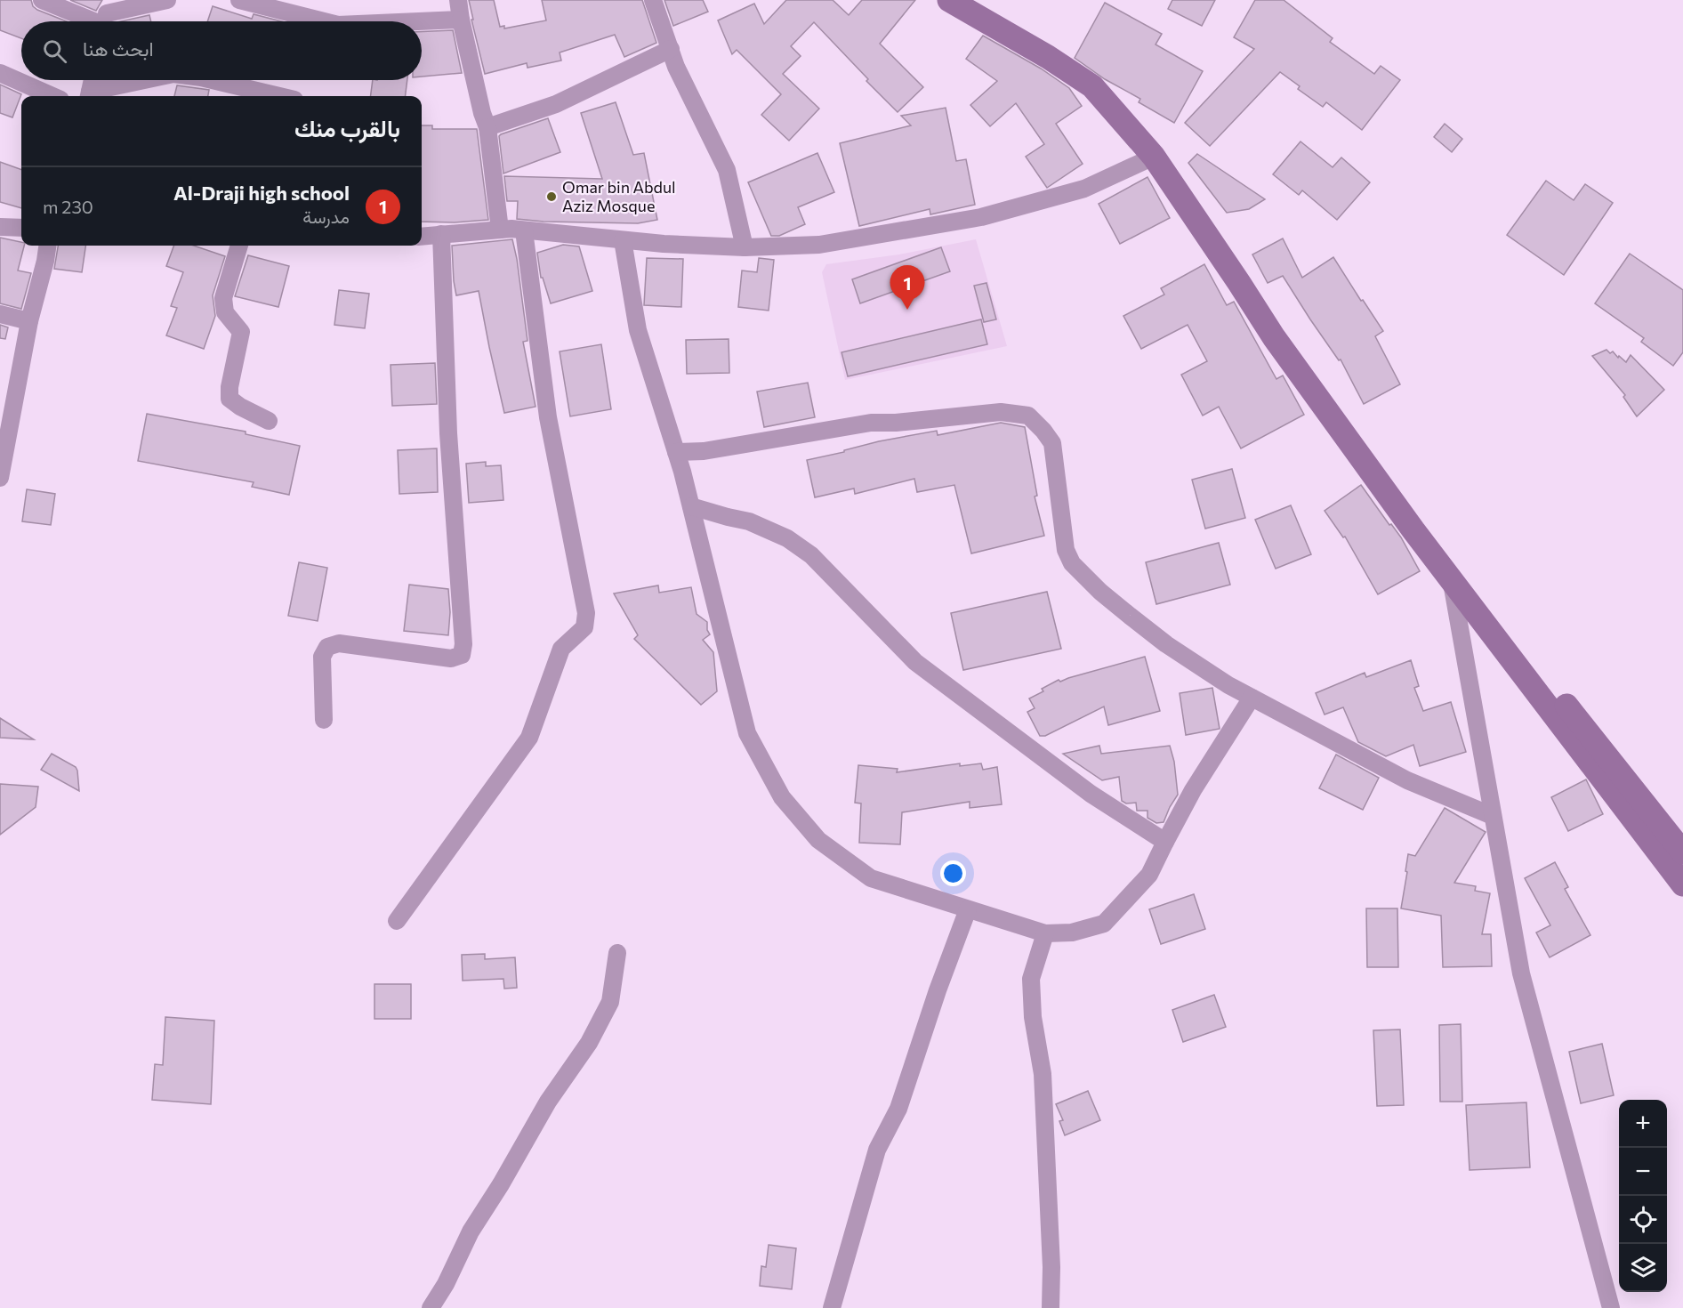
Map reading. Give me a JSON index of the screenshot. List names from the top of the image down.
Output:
{
  "places": ["Omar bin Abdul Aziz Mosque"],
  "page": {
    "search": "ابحث هنا",
    "heading": "بالقرب منك",
    "list": [
      {
        "mark": "1",
        "name": "Al-Draji high school",
        "note": "مدرسة",
        "value": "230 m"
      }
    ],
    "pins": "1",
    "map_buttons": ["+", "−"]
  }
}
